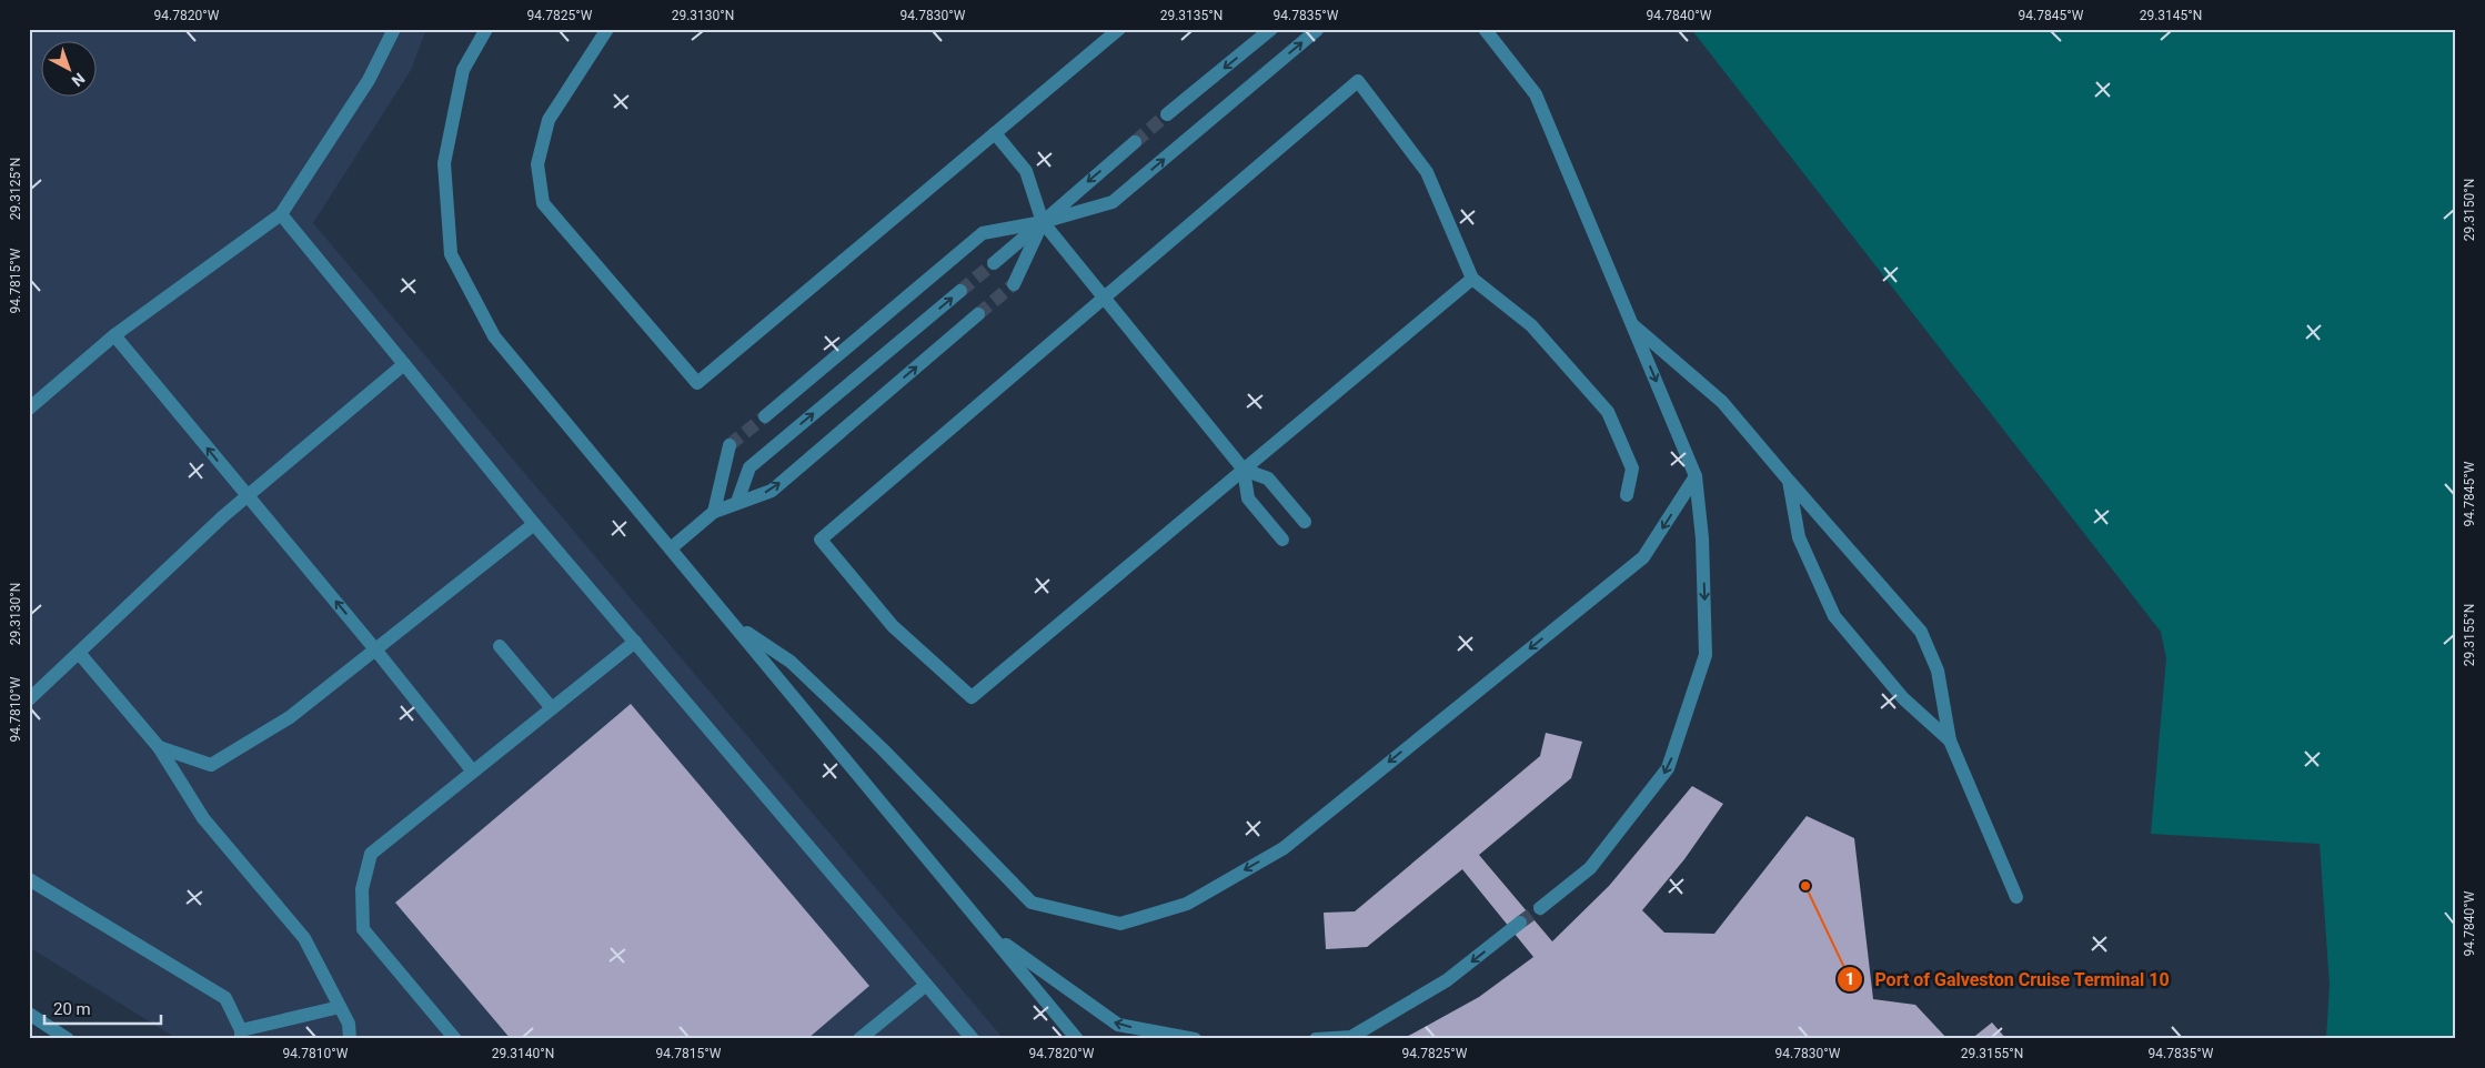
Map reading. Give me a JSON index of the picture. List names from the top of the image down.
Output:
{
  "places": ["Port of Galveston Cruise Terminal 10"],
  "scale_bar": "20 m",
  "north": "bottom right",
  "coordinates": [
    "94.7820°W",
    "94.7825°W",
    "29.3130°N",
    "94.7830°W",
    "29.3135°N",
    "94.7835°W",
    "94.7840°W",
    "94.7845°W",
    "29.3145°N",
    "29.3125°N",
    "29.3150°N",
    "94.7815°W",
    "29.3155°N",
    "94.7810°W",
    "29.3140°N"
  ]
}
